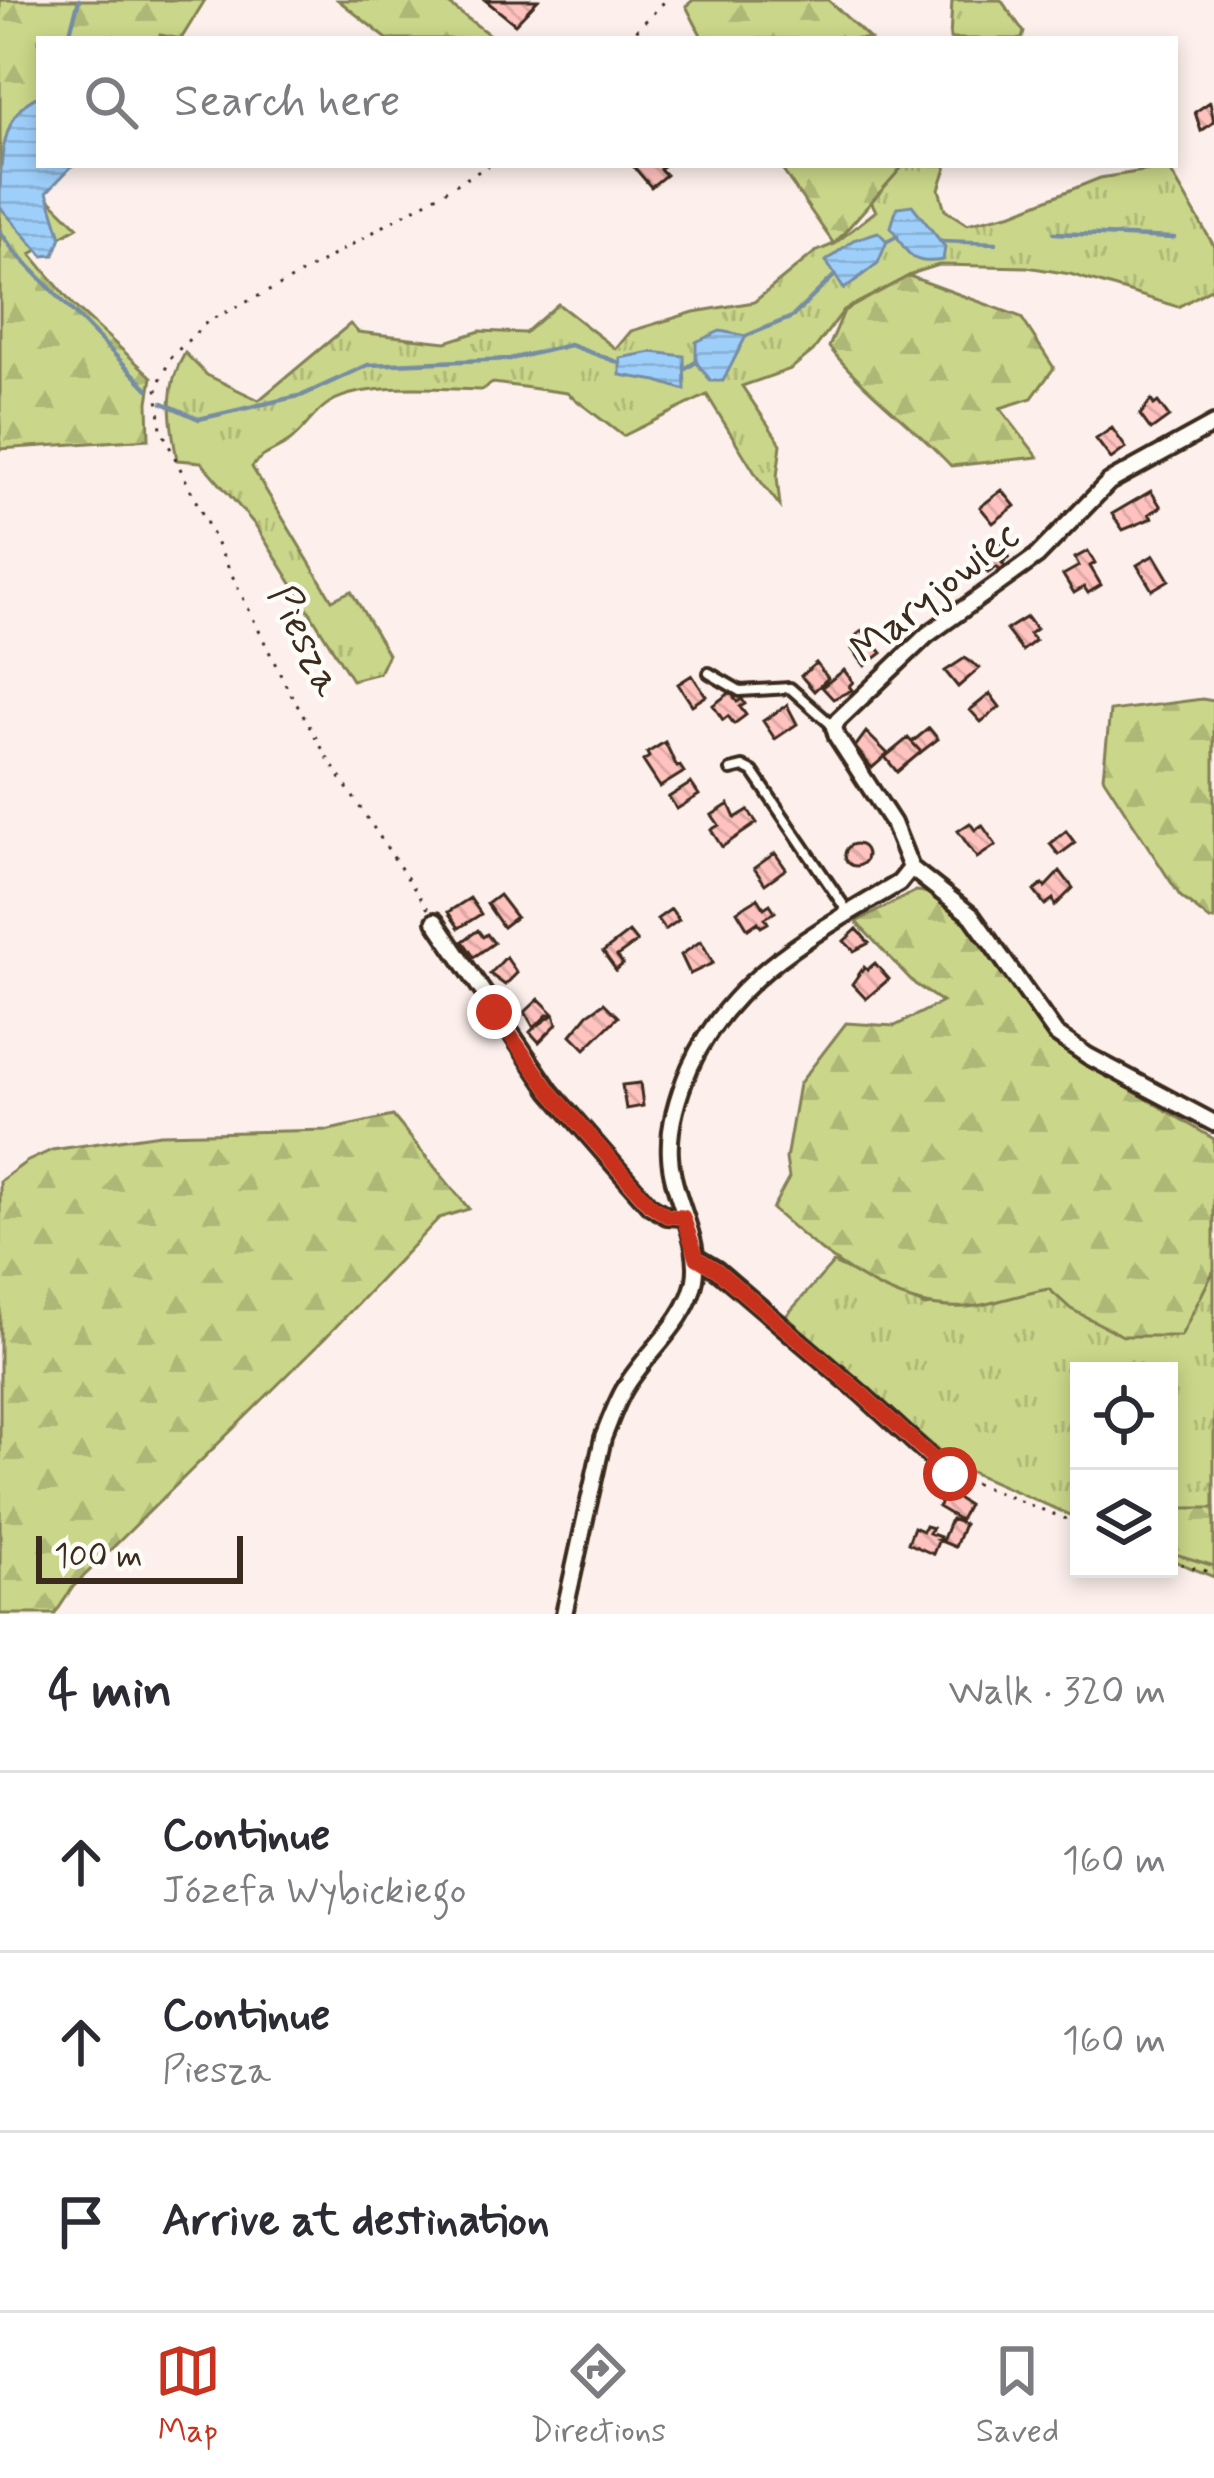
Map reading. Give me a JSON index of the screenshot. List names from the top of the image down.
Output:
{
  "streets": {
    "street": ["Maryjowiec"],
    "path": ["Piesza"]
  },
  "scale_bar": "100 m",
  "page": {
    "search": "Search here",
    "scale": "100 m",
    "heading": ["4 min", "Walk · 320 m"],
    "list": [
      ["Continue", "Józefa Wybickiego", "160 m"],
      ["Continue", "Piesza", "160 m"],
      "Arrive at destination"
    ],
    "nav": ["Map", "Directions", "Saved"]
  }
}
